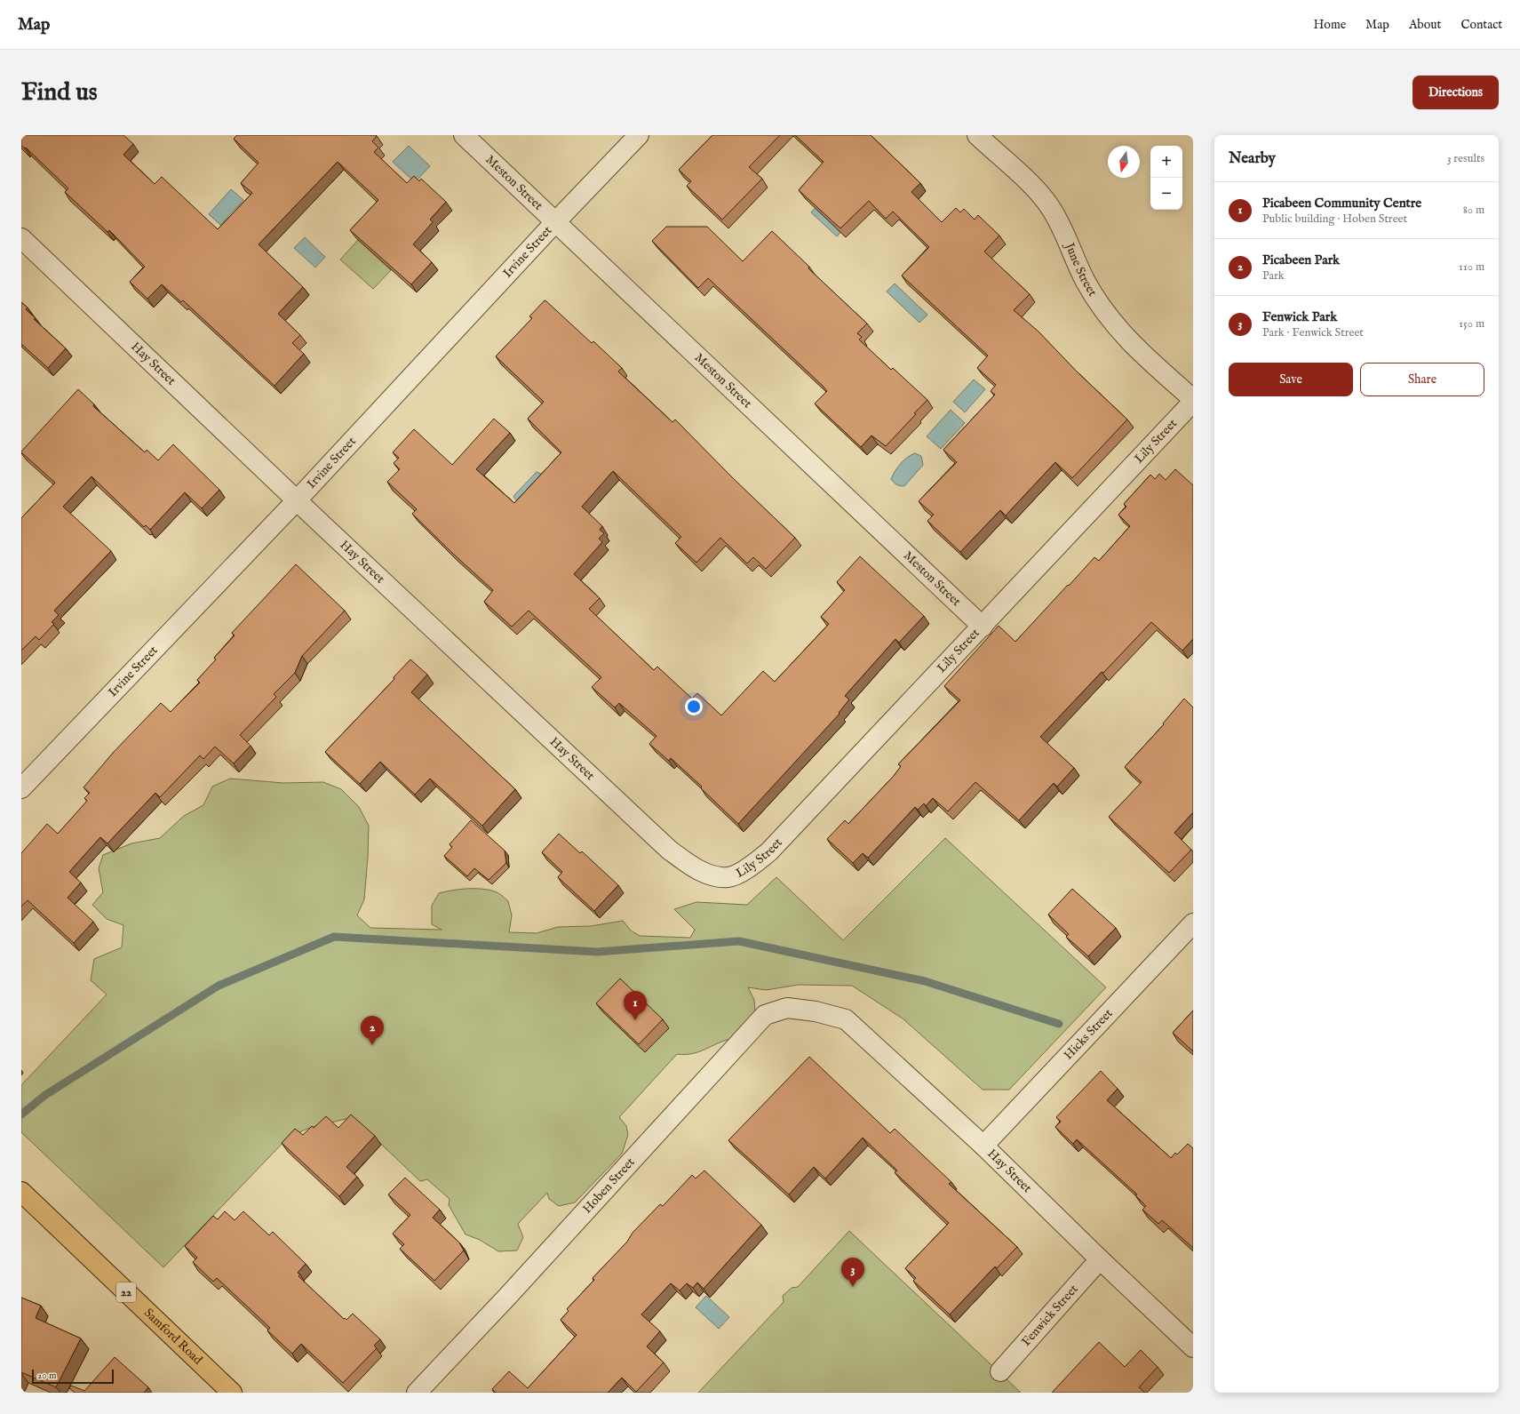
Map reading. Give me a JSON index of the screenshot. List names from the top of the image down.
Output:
{
  "streets": {
    "main road": ["22", "Samford Road"],
    "street": [
      "Meston Street",
      "Irvine Street",
      "June Street",
      "Hay Street",
      "Lily Street",
      "Hicks Street",
      "Hoben Street",
      "Fenwick Street"
    ]
  },
  "crossings": [
    ["Meston Street", "Irvine Street"],
    ["Meston Street", "Lily Street"],
    ["Irvine Street", "Hay Street"],
    ["Hay Street", "Lily Street"],
    ["Hay Street", "Hicks Street"],
    ["Hay Street", "Hoben Street"],
    ["Hay Street", "Fenwick Street"]
  ],
  "scale_bar": "20 m",
  "north": "bottom",
  "page": {
    "header": "Map",
    "nav": [
      "Home",
      "Map",
      "About",
      "Contact"
    ],
    "buttons": [
      "Directions",
      ["Save", "Share"]
    ],
    "title": "Find us",
    "heading": ["Nearby", "3 results"],
    "map_buttons": ["+", "−"],
    "list": [
      {
        "mark": "1",
        "name": "Picabeen Community Centre",
        "note": "Public building · Hoben Street",
        "value": "80 m"
      },
      {
        "mark": "2",
        "name": "Picabeen Park",
        "note": "Park",
        "value": "110 m"
      },
      {
        "mark": "3",
        "name": "Fenwick Park",
        "note": "Park · Fenwick Street",
        "value": "150 m"
      }
    ],
    "pins": ["1", "2", "3"],
    "scale": "20 m"
  }
}
